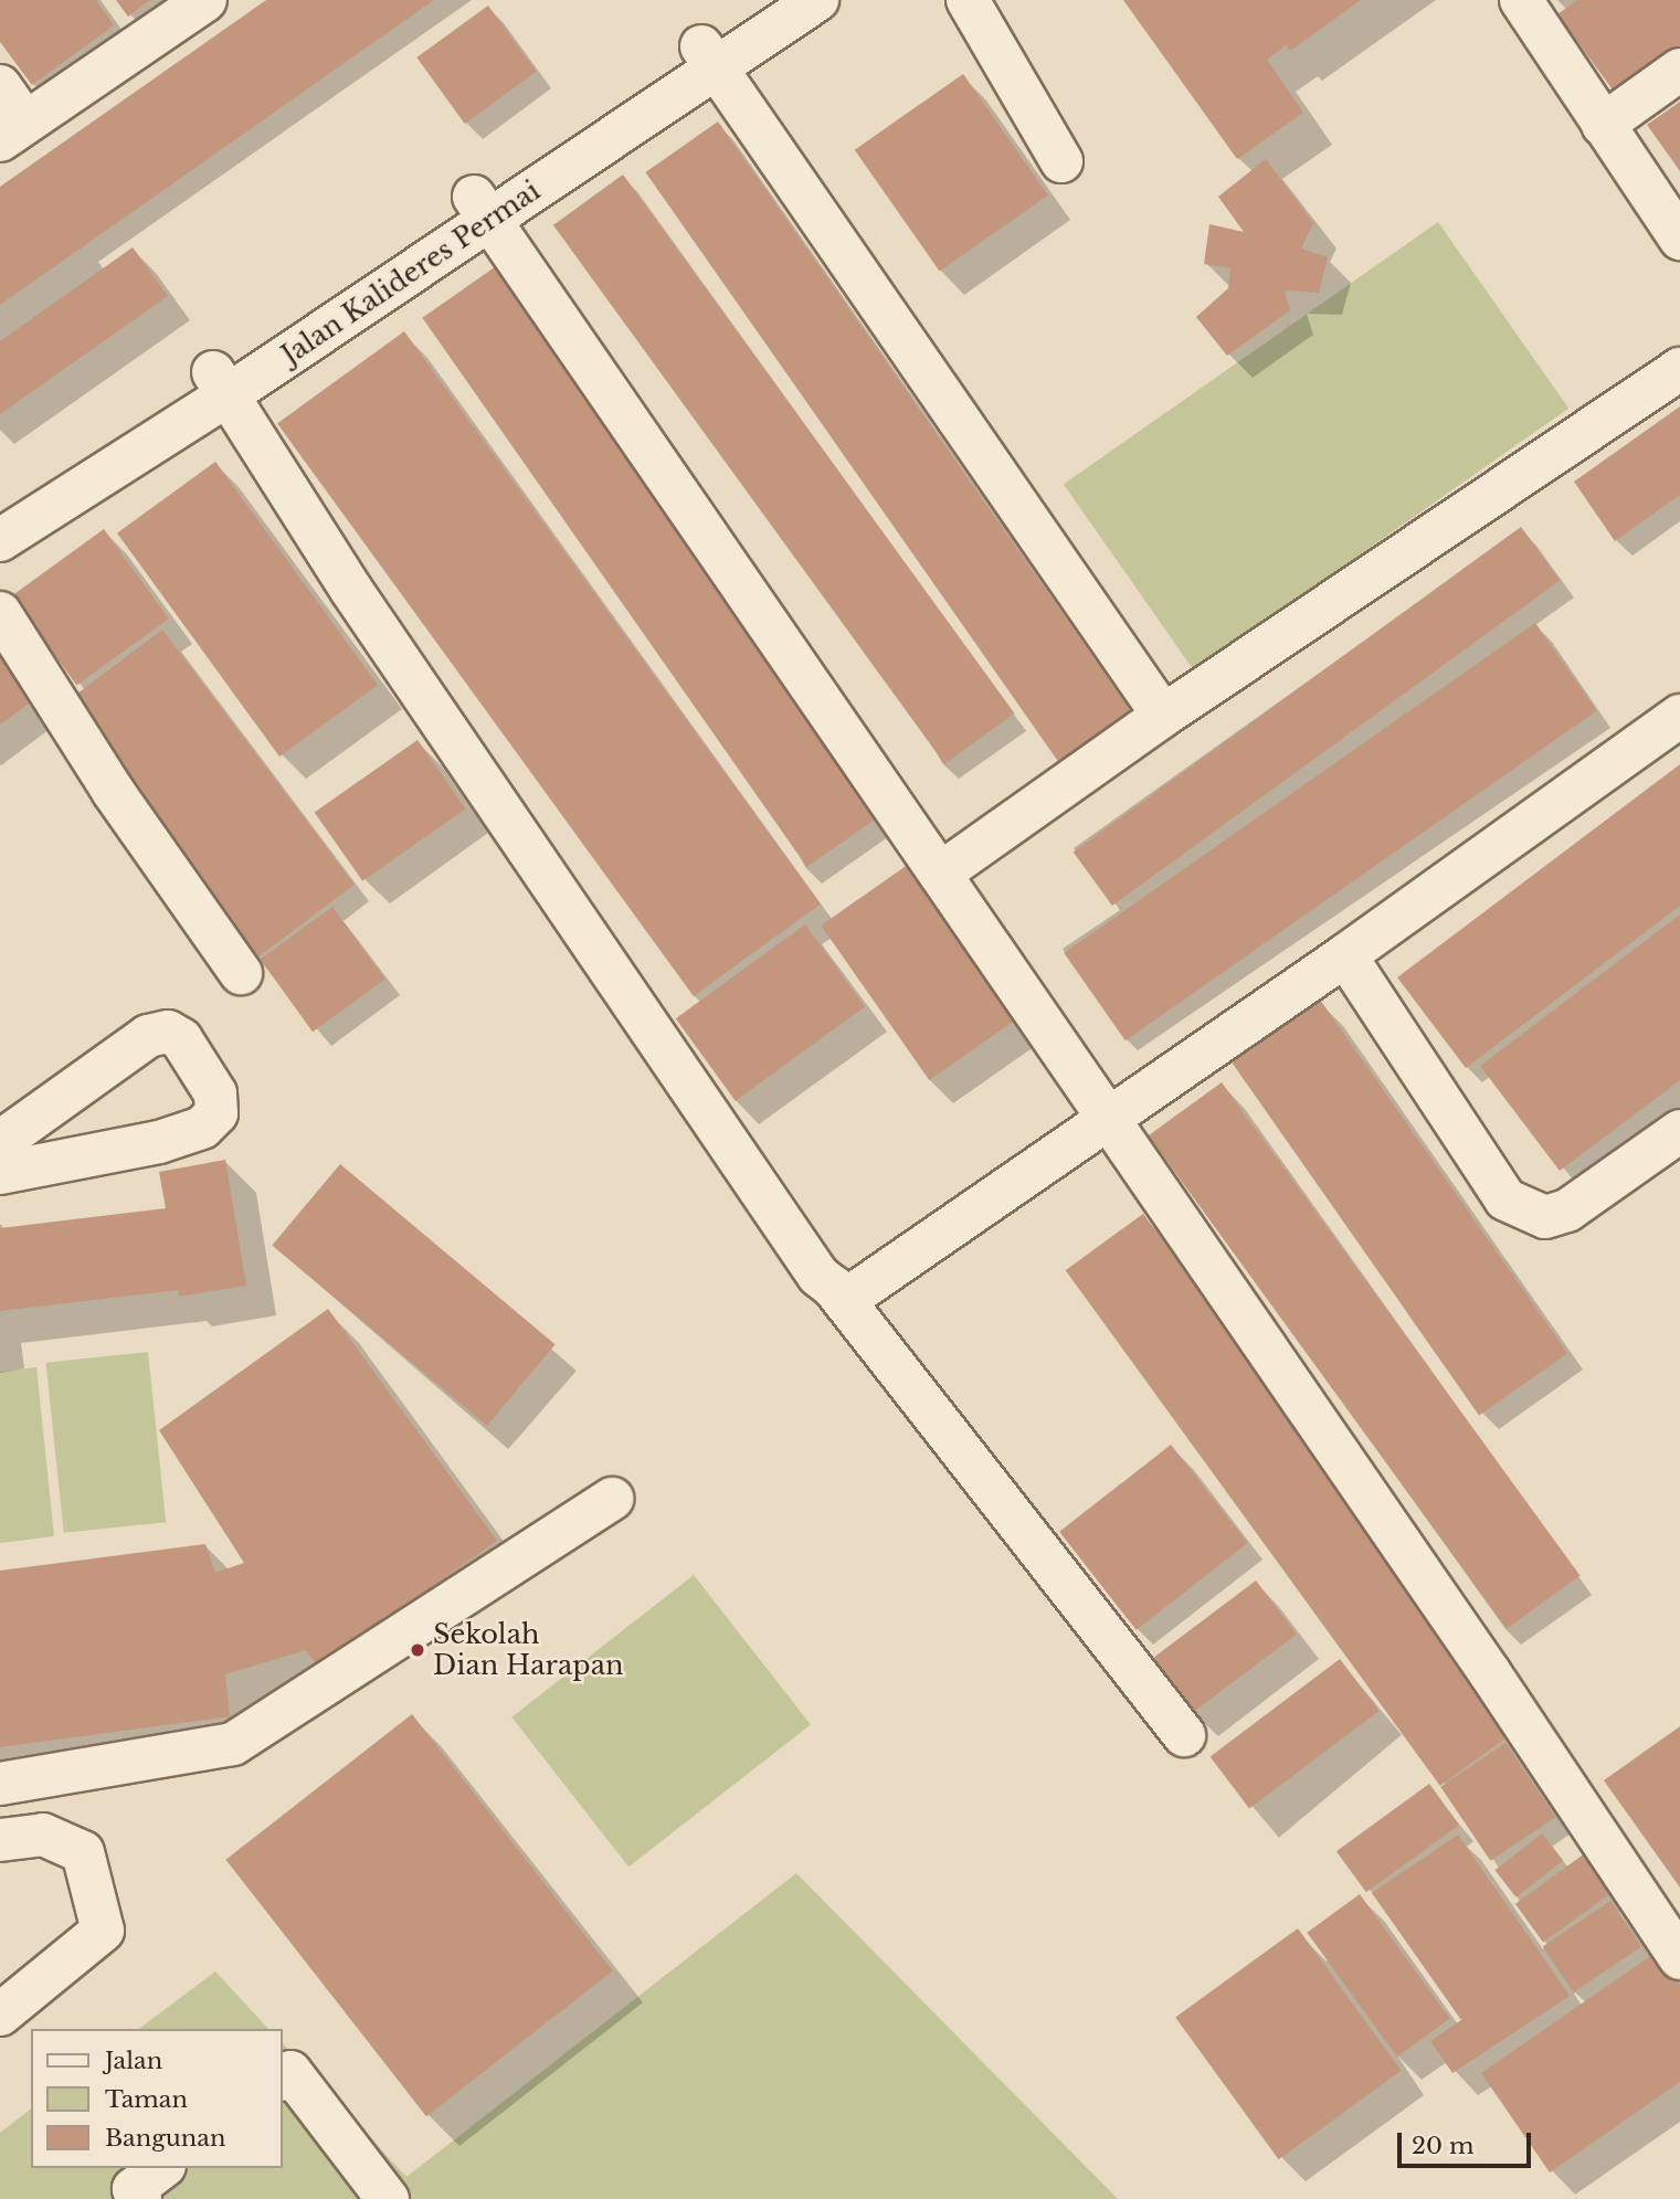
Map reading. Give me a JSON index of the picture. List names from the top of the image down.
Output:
{
  "streets": {
    "street": ["Jalan Kalideres Permai"]
  },
  "places": ["Sekolah Dian Harapan"],
  "legend": ["Jalan", "Taman", "Bangunan"],
  "scale_bar": "20 m"
}
